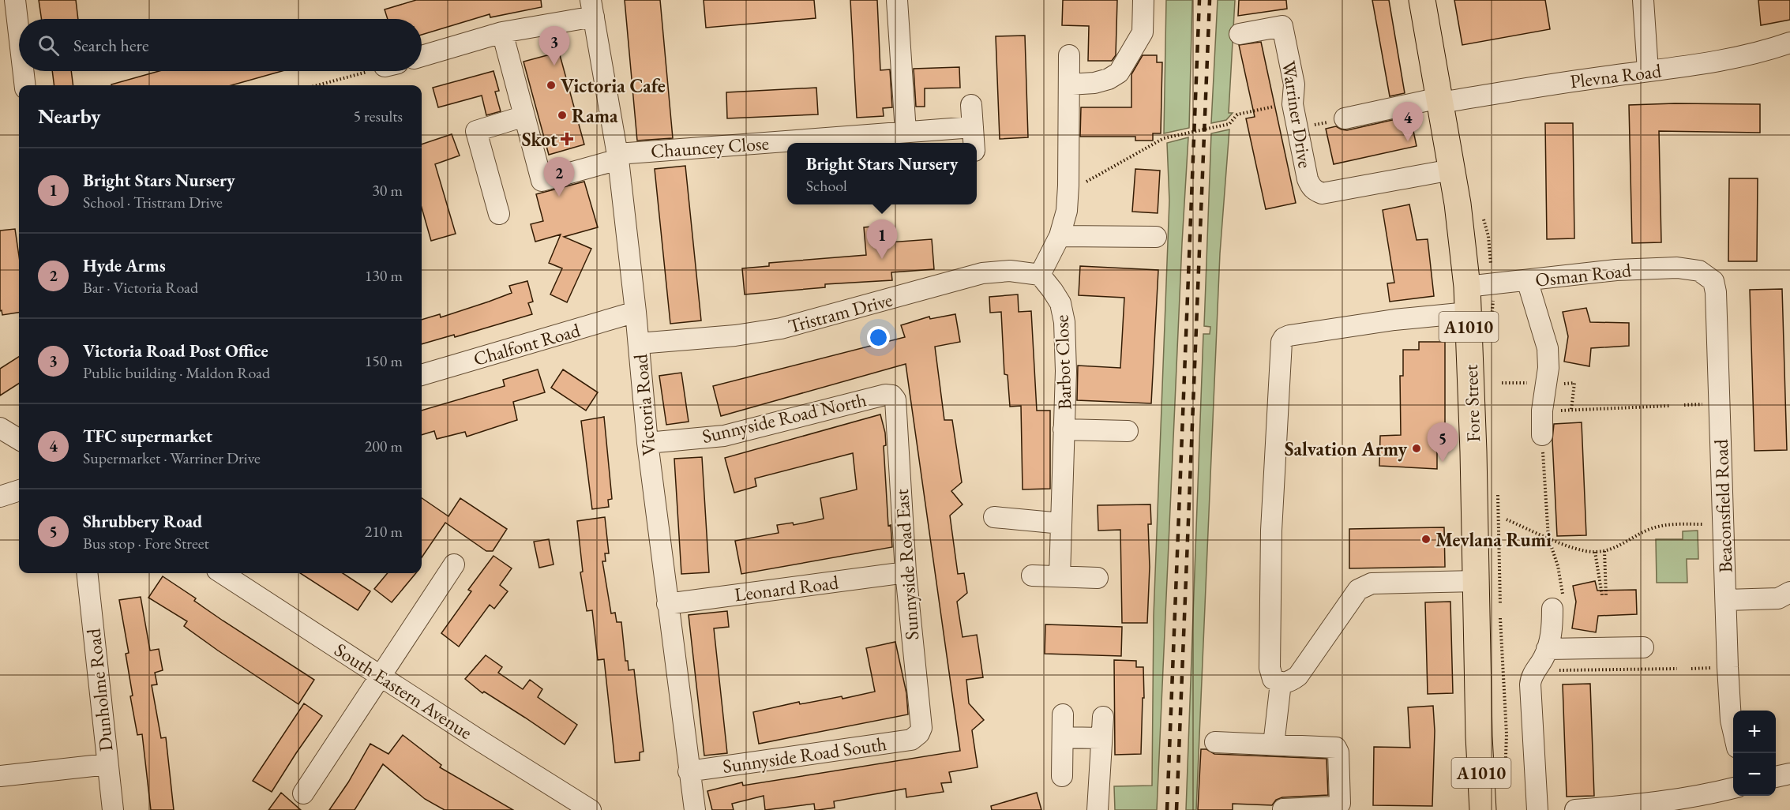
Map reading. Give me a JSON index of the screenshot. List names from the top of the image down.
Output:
{
  "streets": {
    "main road": ["A1010", "Fore Street"],
    "street": [
      "Plevna Road",
      "Warriner Drive",
      "Chauncey Close",
      "Osman Road",
      "Tristram Drive",
      "Chalfont Road",
      "Barbot Close",
      "Victoria Road",
      "Sunnyside Road North",
      "Beaconsfield Road",
      "Sunnyside Road East",
      "Leonard Road",
      "Dunholme Road",
      "South Eastern Avenue",
      "Sunnyside Road South"
    ]
  },
  "crossings": [
    ["Plevna Road", "Fore Street"],
    ["Warriner Drive", "Fore Street"],
    ["Chauncey Close", "Victoria Road"],
    ["Osman Road", "Fore Street"],
    ["Osman Road", "Beaconsfield Road"],
    ["Tristram Drive", "Barbot Close"],
    ["Tristram Drive", "Victoria Road"],
    ["Chalfont Road", "Victoria Road"],
    ["Victoria Road", "Sunnyside Road North"],
    ["Victoria Road", "Leonard Road"],
    ["Victoria Road", "Sunnyside Road South"],
    ["Sunnyside Road North", "Sunnyside Road East"],
    ["Sunnyside Road East", "Leonard Road"],
    ["Sunnyside Road East", "Sunnyside Road South"]
  ],
  "places": {
    "other": [
      "Victoria Cafe",
      "Rama",
      "Salvation Army",
      "Mevlana Rumi"
    ],
    "health": ["Skot"]
  },
  "page": {
    "search": "Search here",
    "pins": [
      "3",
      "4",
      "2",
      "1",
      "5"
    ],
    "heading": ["Nearby", "5 results"],
    "popup": ["Bright Stars Nursery", "School"],
    "list": [
      {
        "mark": "1",
        "name": "Bright Stars Nursery",
        "note": "School · Tristram Drive",
        "value": "30 m"
      },
      {
        "mark": "2",
        "name": "Hyde Arms",
        "note": "Bar · Victoria Road",
        "value": "130 m"
      },
      {
        "mark": "3",
        "name": "Victoria Road Post Office",
        "note": "Public building · Maldon Road",
        "value": "150 m"
      },
      {
        "mark": "4",
        "name": "TFC supermarket",
        "note": "Supermarket · Warriner Drive",
        "value": "200 m"
      },
      {
        "mark": "5",
        "name": "Shrubbery Road",
        "note": "Bus stop · Fore Street",
        "value": "210 m"
      }
    ],
    "map_buttons": ["+", "−"]
  }
}
